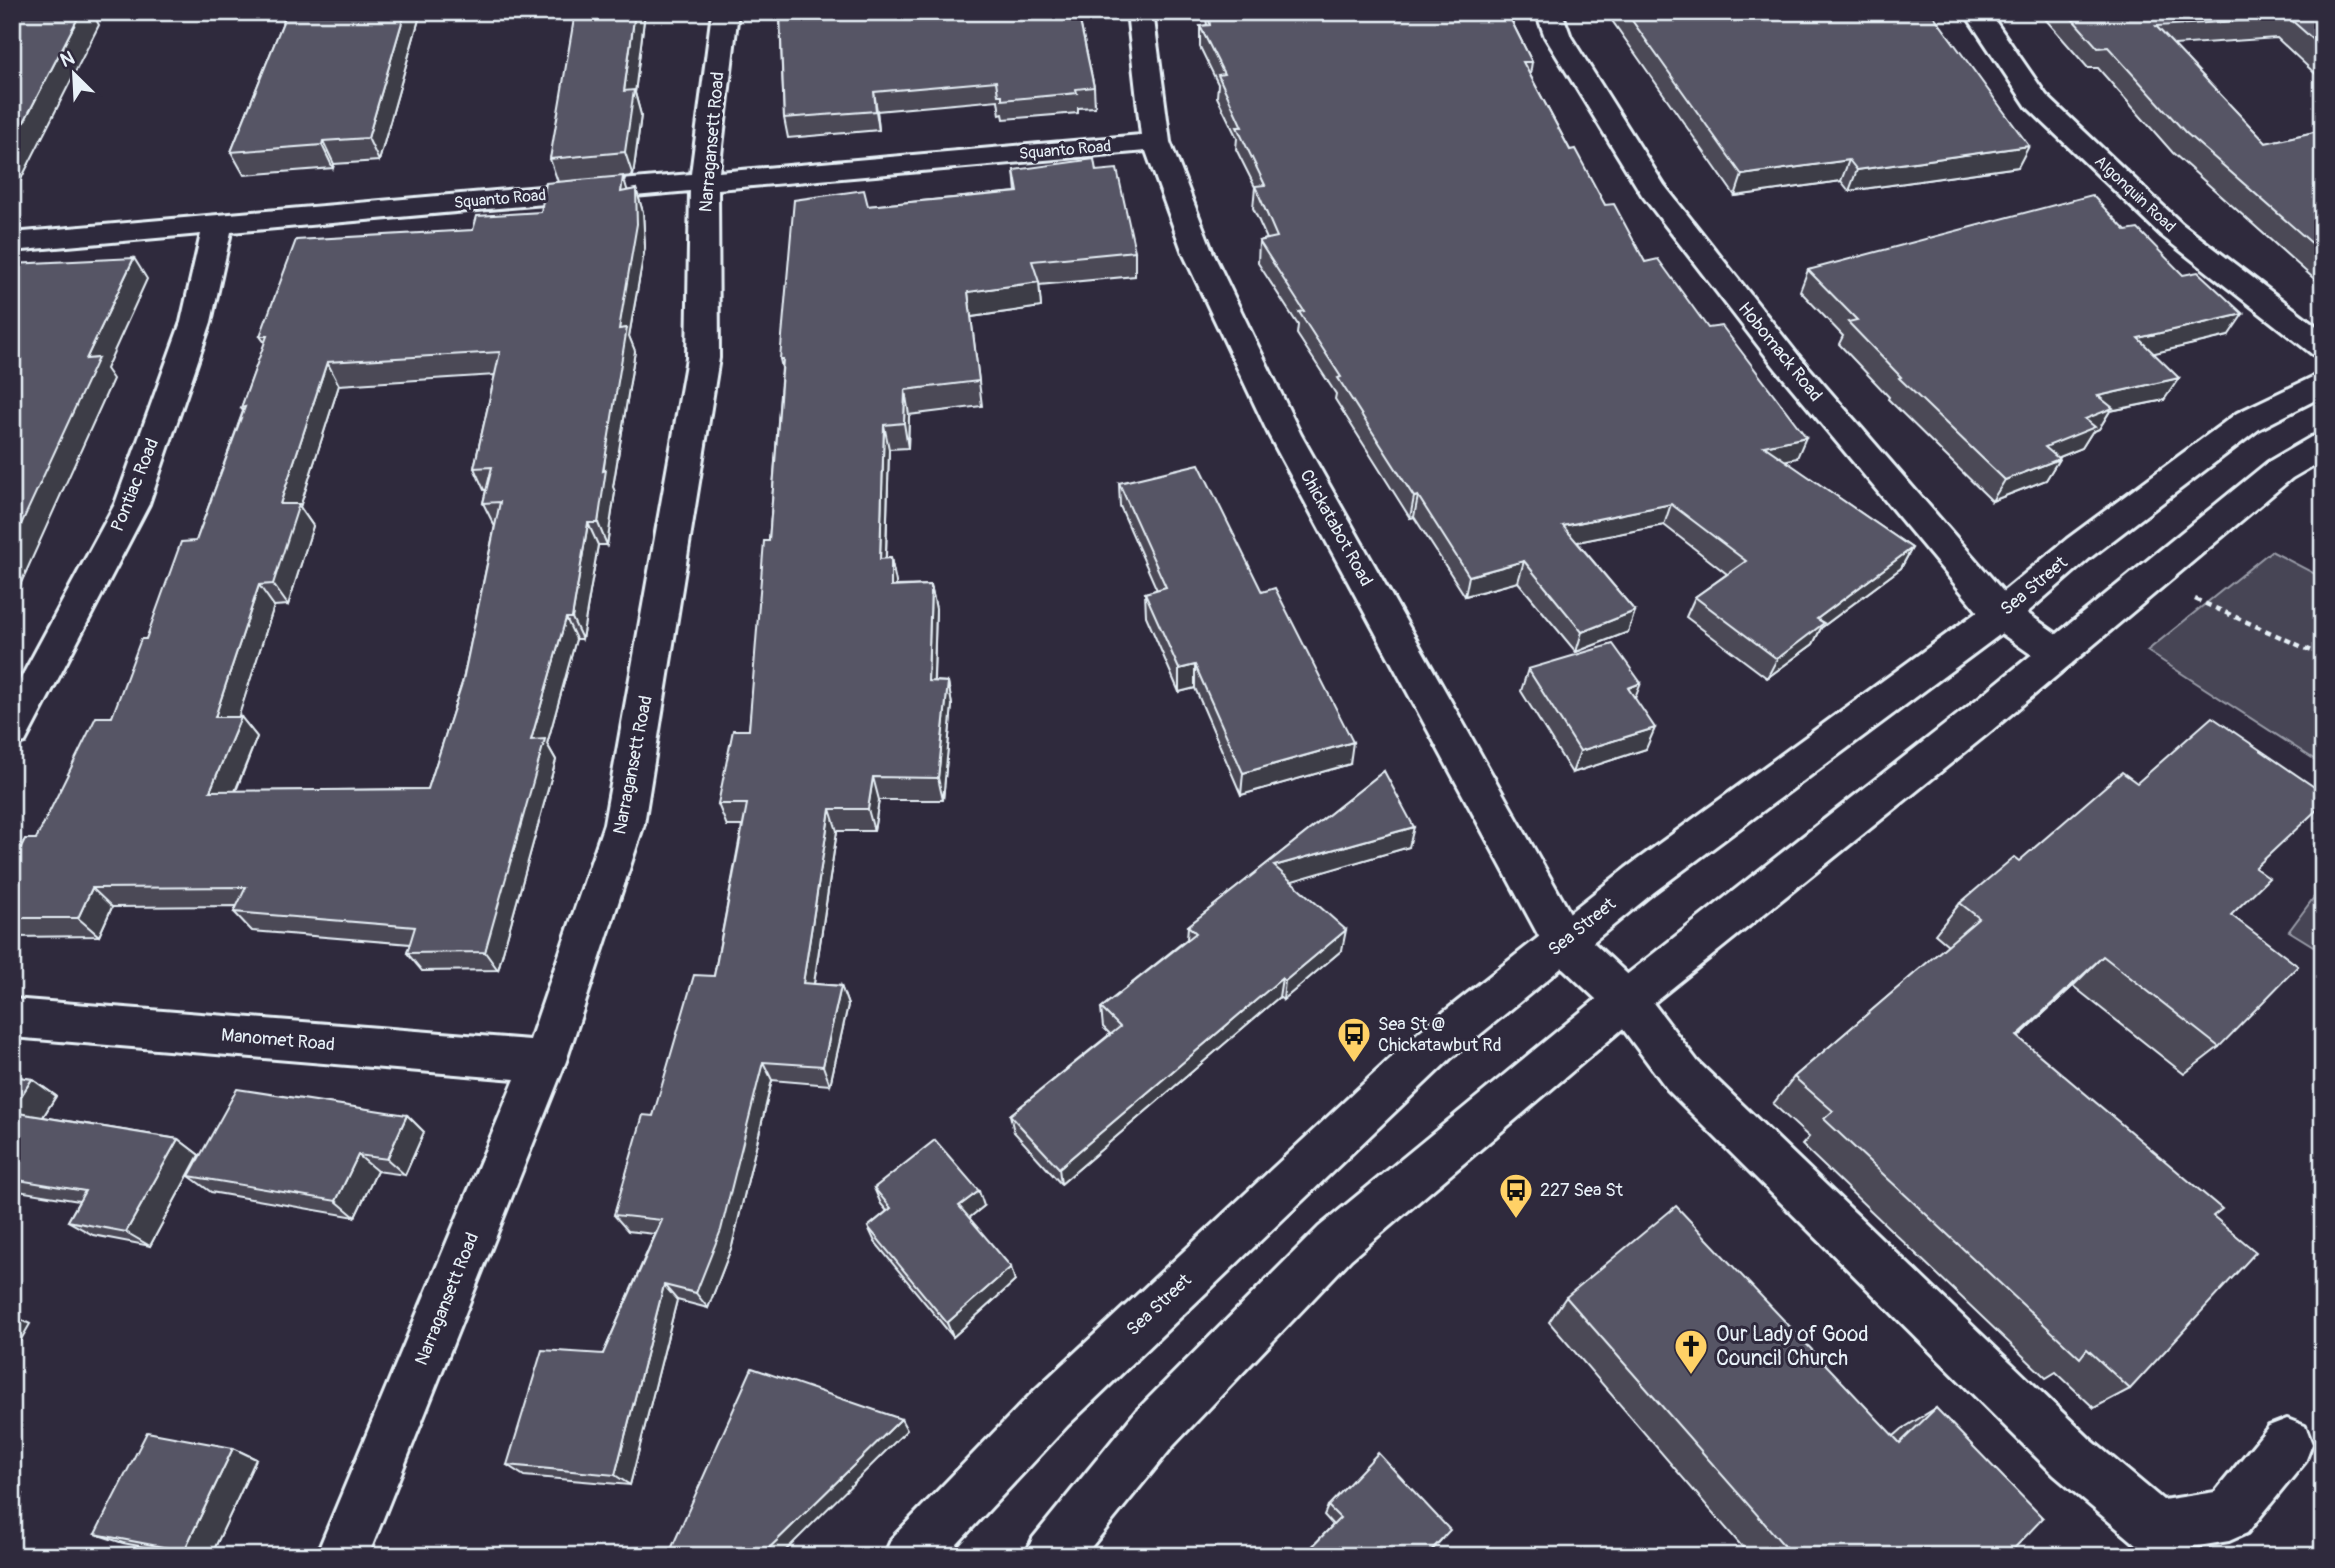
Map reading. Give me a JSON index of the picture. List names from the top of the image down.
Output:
{
  "streets": {
    "street": [
      "Narragansett Road",
      "Squanto Road",
      "Algonquin Road",
      "Hobomack Road",
      "Pontiac Road",
      "Chickatabot Road",
      "Sea Street",
      "Manomet Road"
    ]
  },
  "crossings": [
    ["Narragansett Road", "Squanto Road"],
    ["Narragansett Road", "Manomet Road"],
    ["Squanto Road", "Pontiac Road"],
    ["Squanto Road", "Chickatabot Road"],
    ["Hobomack Road", "Sea Street"],
    ["Chickatabot Road", "Sea Street"]
  ],
  "places": {
    "bus stop": ["Sea St @ Chickatawbut Rd", "227 Sea St"],
    "church": ["Our Lady of Good Council Church"]
  },
  "north": "top left"
}
